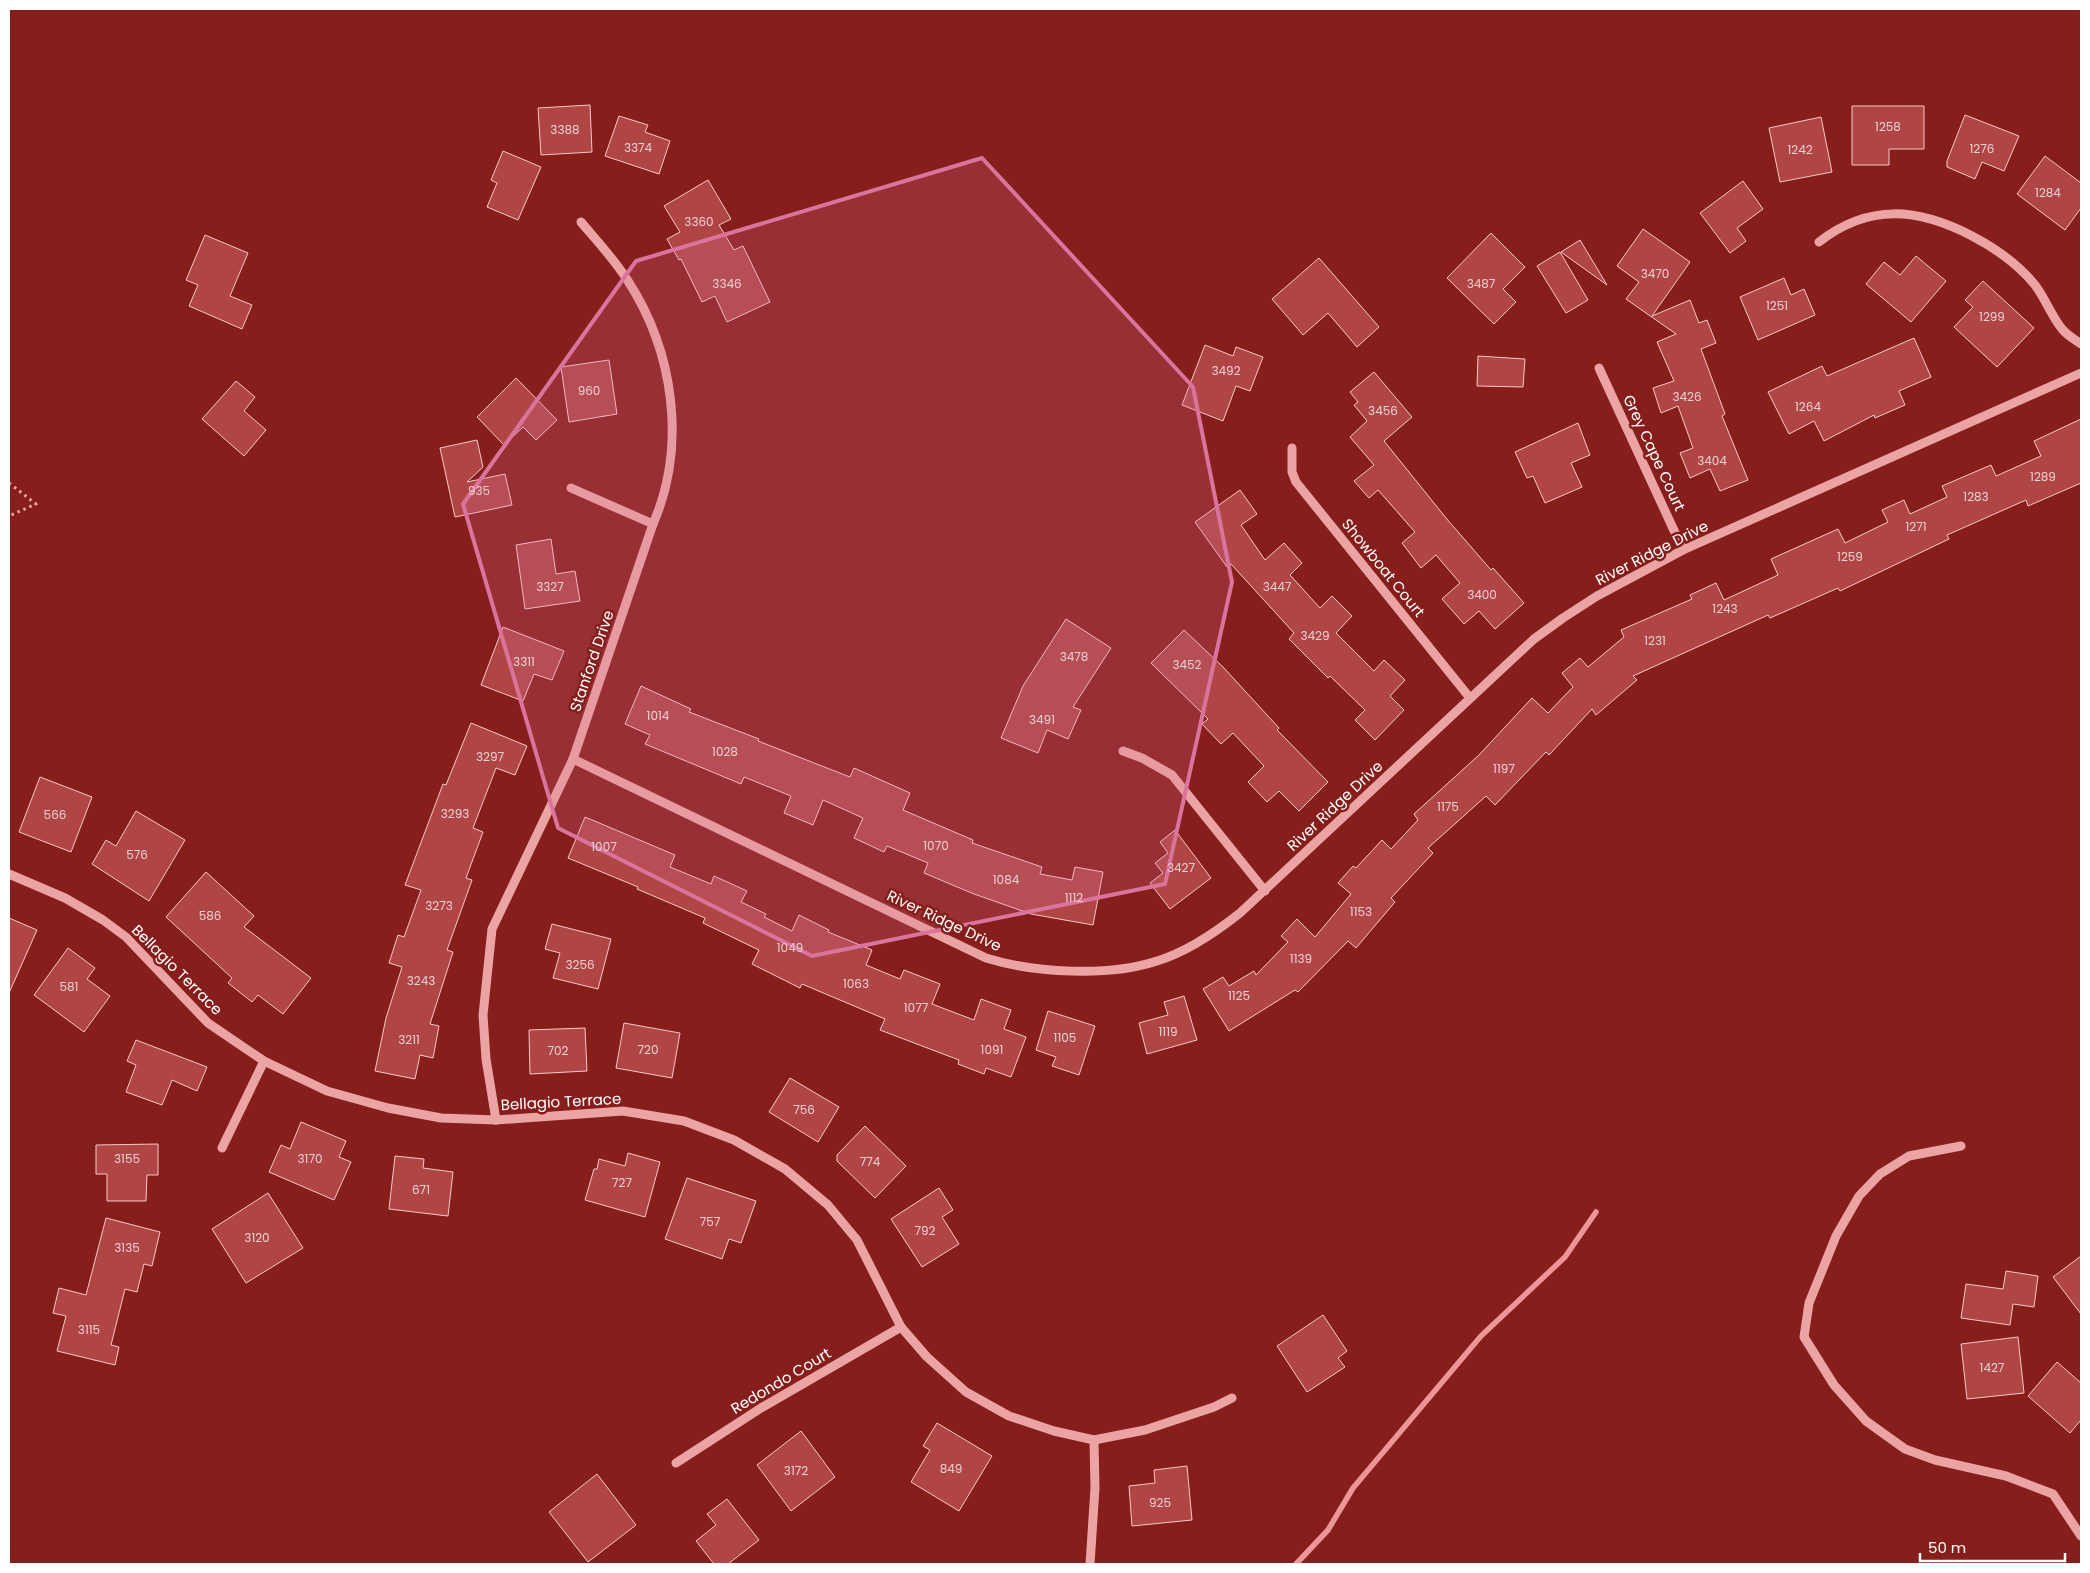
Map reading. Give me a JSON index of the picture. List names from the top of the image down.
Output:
{
  "streets": {
    "street": [
      "Grey Cape Court",
      "River Ridge Drive",
      "Showboat Court",
      "Stanford Drive",
      "Bellagio Terrace",
      "Redondo Court"
    ]
  },
  "crossings": [
    ["Grey Cape Court", "River Ridge Drive"],
    ["River Ridge Drive", "Showboat Court"],
    ["River Ridge Drive", "Stanford Drive"],
    ["Stanford Drive", "Bellagio Terrace"],
    ["Bellagio Terrace", "Redondo Court"]
  ],
  "house_numbers": [
    "1258",
    "3388",
    "3374",
    "1276",
    "1242",
    "1284",
    "3360",
    "3470",
    "3346",
    "3487",
    "1251",
    "1299",
    "3492",
    "960",
    "3426",
    "1264",
    "3456",
    "3404",
    "1289",
    "935",
    "1283",
    "1271",
    "1259",
    "3327",
    "3447",
    "3400",
    "1243",
    "3429",
    "1231",
    "3478",
    "3311",
    "3452",
    "1014",
    "3491",
    "1028",
    "3297",
    "1197",
    "1175",
    "3293",
    "566",
    "1070",
    "1007",
    "576",
    "3427",
    "1084",
    "1112",
    "3273",
    "1153",
    "586",
    "1049",
    "1139",
    "3256",
    "3243",
    "1063",
    "581",
    "1125",
    "1077",
    "1119",
    "1105",
    "3211",
    "720",
    "1091",
    "702",
    "756",
    "3155",
    "3170",
    "774",
    "727",
    "671",
    "757",
    "792",
    "3120",
    "3135",
    "3115",
    "1427",
    "849",
    "3172",
    "925"
  ],
  "scale_bar": "50 m"
}
